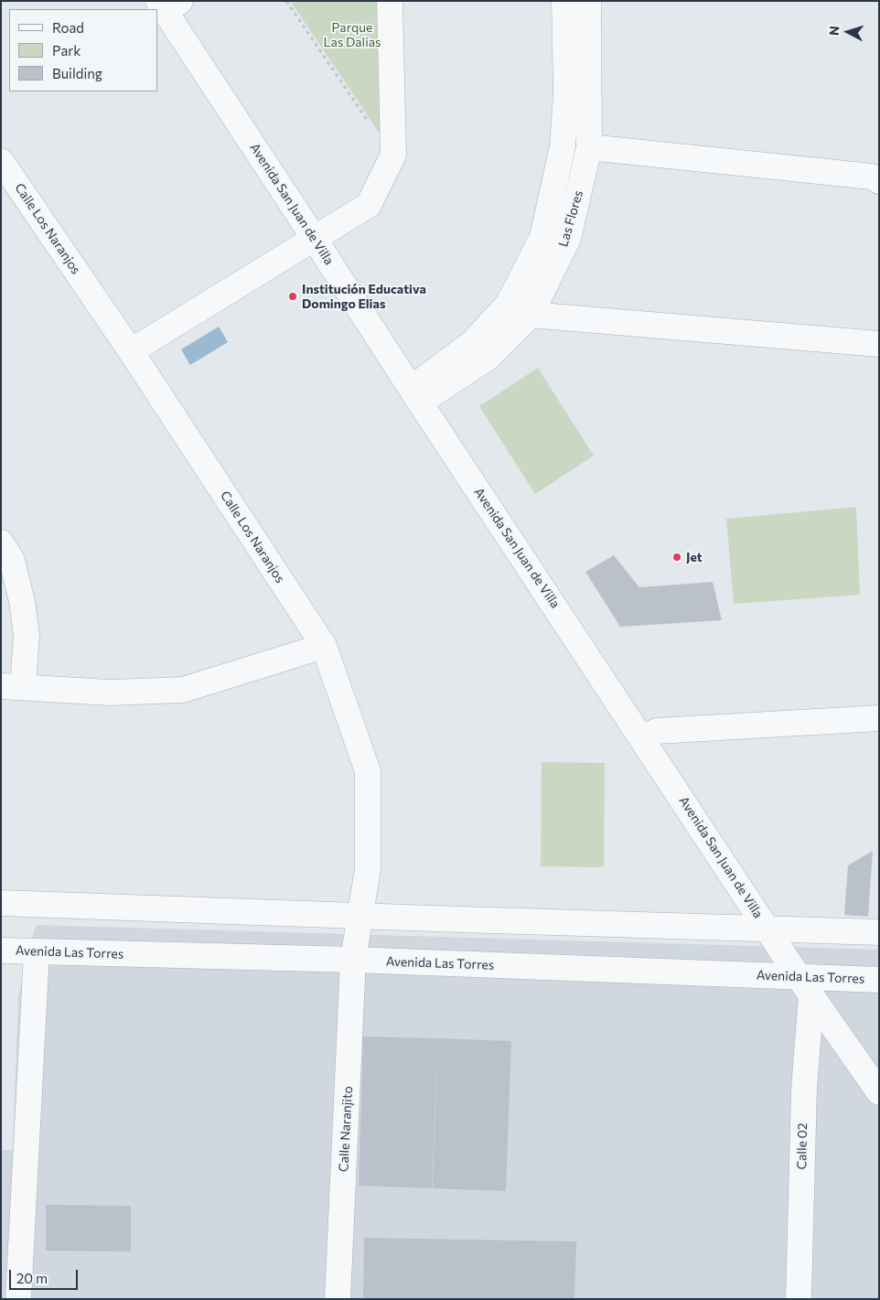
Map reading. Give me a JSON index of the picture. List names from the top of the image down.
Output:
{
  "streets": {
    "street": [
      "Avenida San Juan de Villa",
      "Las Flores",
      "Calle Los Naranjos",
      "Avenida Las Torres",
      "Calle Naranjito",
      "Calle 02"
    ]
  },
  "crossings": [
    ["Avenida San Juan de Villa", "Las Flores"],
    ["Avenida San Juan de Villa", "Avenida Las Torres"],
    ["Avenida San Juan de Villa", "Calle 02"],
    ["Calle Los Naranjos", "Avenida Las Torres"],
    ["Calle Los Naranjos", "Calle Naranjito"],
    ["Avenida Las Torres", "Calle Naranjito"],
    ["Avenida Las Torres", "Calle 02"]
  ],
  "parks": ["Parque Las Dalias"],
  "places": ["Institución Educativa Domingo Elias", "Jet"],
  "legend": ["Road", "Park", "Building"],
  "scale_bar": "20 m",
  "north": "left"
}
